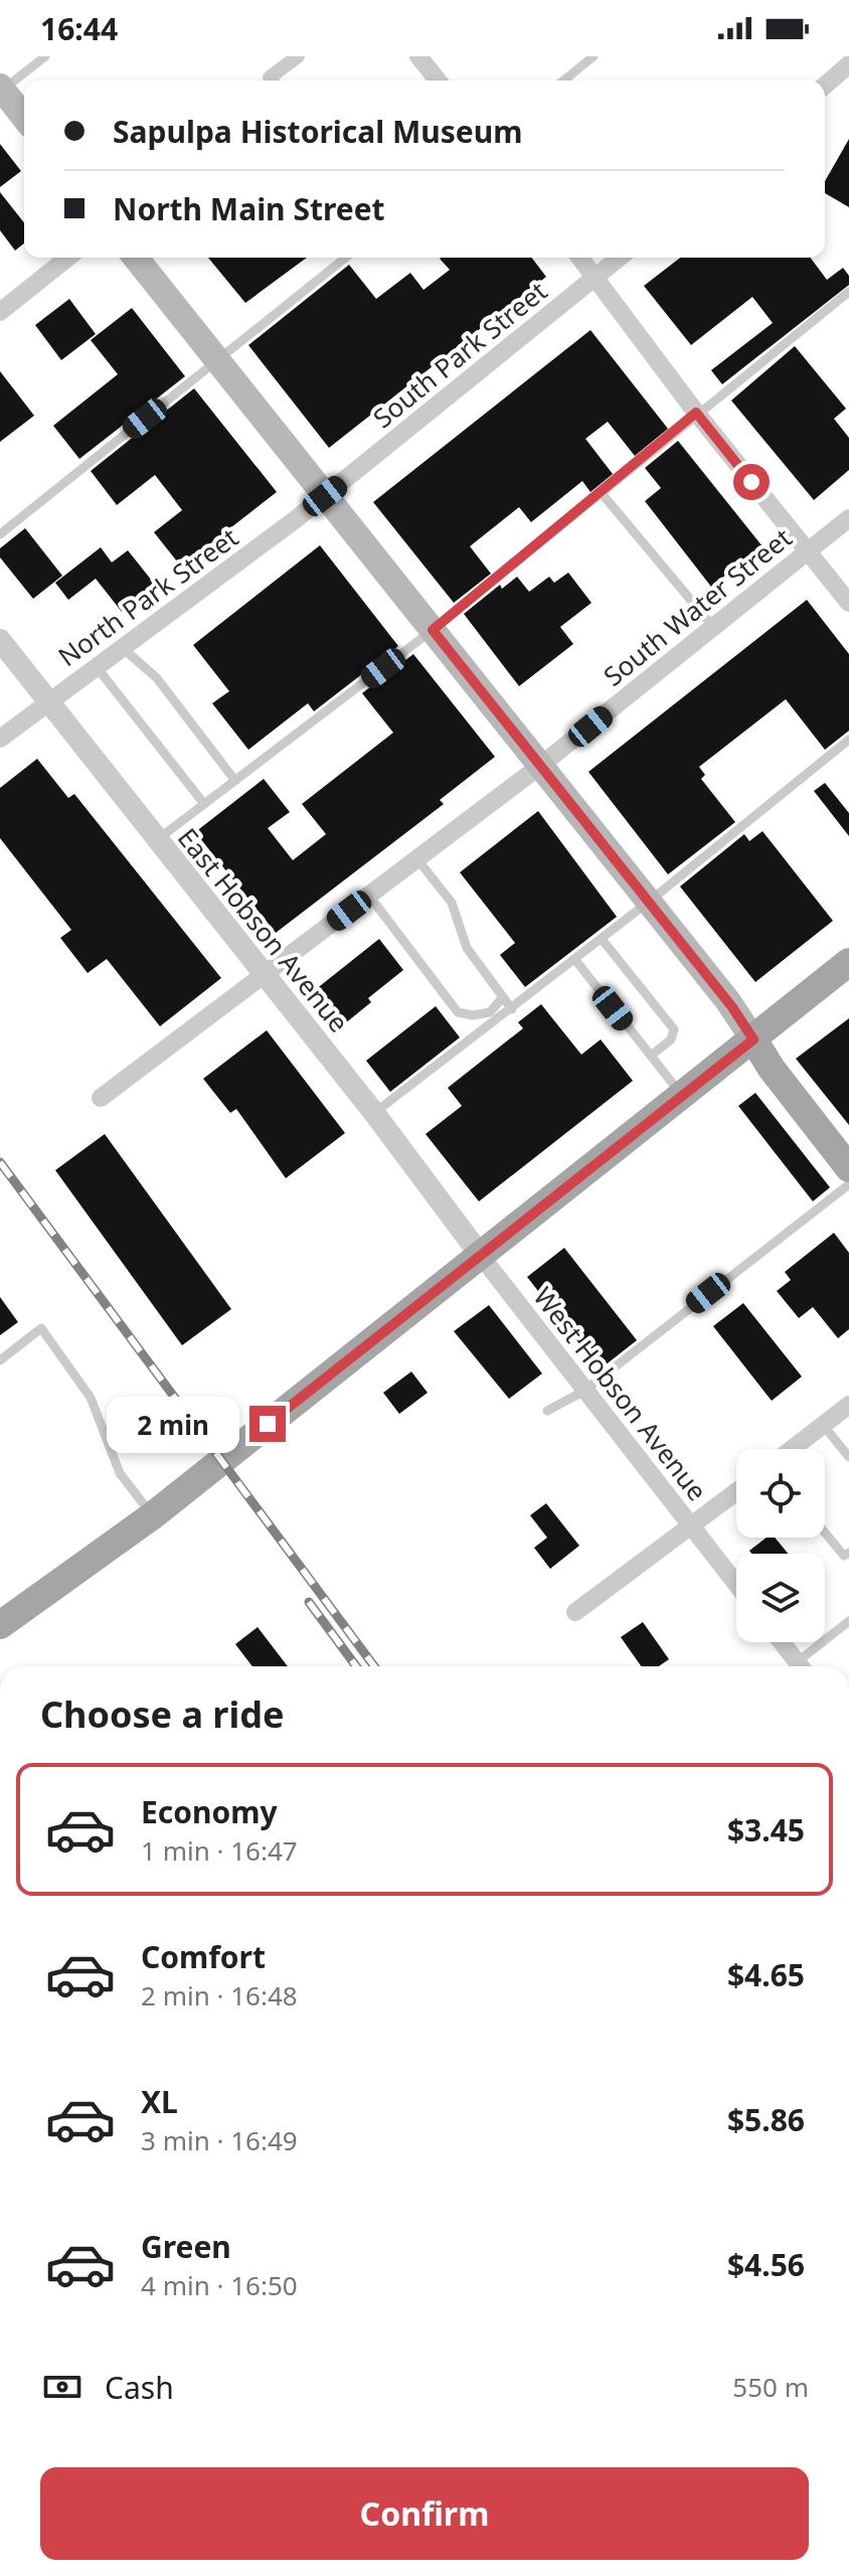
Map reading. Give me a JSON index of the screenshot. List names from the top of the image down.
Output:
{
  "streets": {
    "street": [
      "South Park Street",
      "North Park Street",
      "South Water Street",
      "East Hobson Avenue",
      "West Hobson Avenue"
    ]
  },
  "crossings": [
    ["South Park Street", "North Park Street"],
    ["North Park Street", "East Hobson Avenue"],
    ["South Water Street", "East Hobson Avenue"],
    ["East Hobson Avenue", "West Hobson Avenue"]
  ],
  "page": {
    "status": "16:44",
    "banner": ["Sapulpa Historical Museum", "North Main Street"],
    "bubble": "2 min",
    "heading": "Choose a ride",
    "list": [
      {
        "name": "Economy",
        "note": "1 min · 16:47",
        "value": "$3.45"
      },
      {
        "name": "Comfort",
        "note": "2 min · 16:48",
        "value": "$4.65"
      },
      {
        "name": "XL",
        "note": "3 min · 16:49",
        "value": "$5.86"
      },
      {
        "name": "Green",
        "note": "4 min · 16:50",
        "value": "$4.56"
      }
    ],
    "pay": ["Cash", "550 m"],
    "buttons": "Confirm"
  }
}
